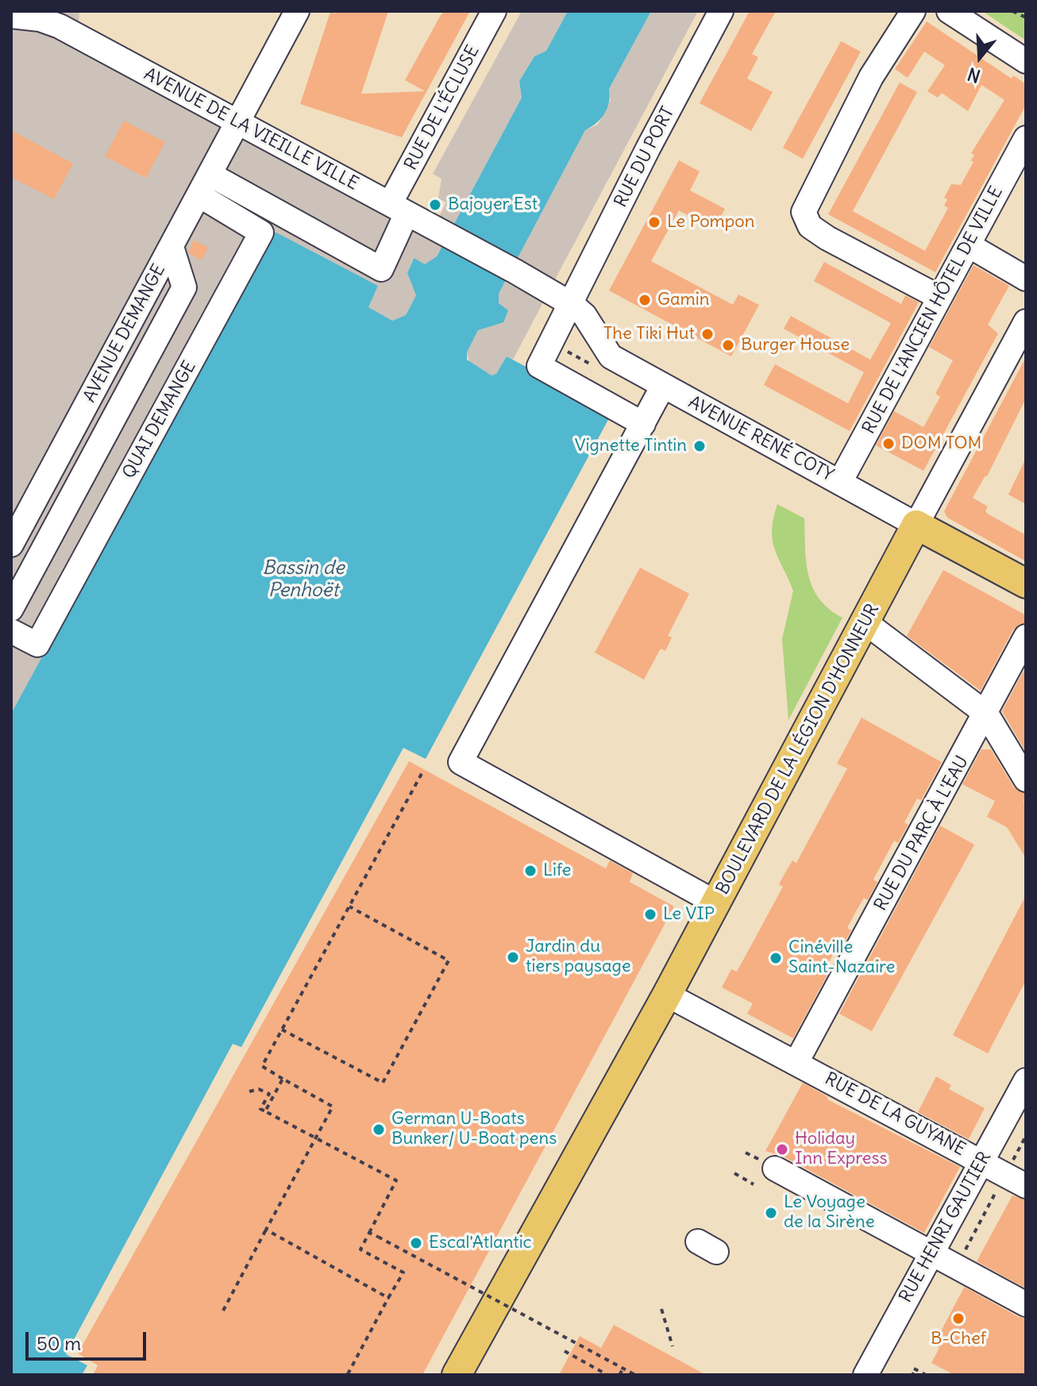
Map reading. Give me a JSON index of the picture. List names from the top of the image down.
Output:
{
  "streets": {
    "main road": ["AVENUE RENÉ COTY", "BOULEVARD DE LA LÉGION D'HONNEUR"],
    "street": [
      "RUE DE L'ÉCLUSE",
      "AVENUE DE LA VIEILLE VILLE",
      "RUE DU PORT",
      "RUE DE L'ANCIEN HÔTEL DE VILLE",
      "AVENUE DEMANGE",
      "QUAI DEMANGE",
      "RUE DU PARC À L'EAU",
      "RUE DE LA GUYANE",
      "RUE HENRI GAUTIER"
    ]
  },
  "crossings": [
    ["RUE DE L'ÉCLUSE", "AVENUE DE LA VIEILLE VILLE"],
    ["RUE DE L'ÉCLUSE", "AVENUE DEMANGE"],
    ["RUE DE L'ÉCLUSE", "QUAI DEMANGE"],
    ["AVENUE DE LA VIEILLE VILLE", "AVENUE DEMANGE"],
    ["AVENUE DE LA VIEILLE VILLE", "AVENUE RENÉ COTY"],
    ["RUE DU PORT", "AVENUE RENÉ COTY"],
    ["RUE DE L'ANCIEN HÔTEL DE VILLE", "AVENUE RENÉ COTY"],
    ["AVENUE DEMANGE", "QUAI DEMANGE"],
    ["AVENUE RENÉ COTY", "BOULEVARD DE LA LÉGION D'HONNEUR"],
    ["BOULEVARD DE LA LÉGION D'HONNEUR", "RUE DE LA GUYANE"],
    ["RUE DU PARC À L'EAU", "RUE DE LA GUYANE"],
    ["RUE DE LA GUYANE", "RUE HENRI GAUTIER"]
  ],
  "water": ["Bassin de Penhoët"],
  "places": [
    "Bajoyer Est",
    "Le Pompon",
    "Gamin",
    "The Tiki Hut",
    "Burger House",
    "DOM TOM",
    "Vignette Tintin",
    "Life",
    "Le VIP",
    "Jardin du tiers paysage",
    "Cinéville Saint-Nazaire",
    "German U-Boats Bunker/ U-Boat pens",
    "Holiday Inn Express",
    "Le Voyage de la Sirène",
    "Escal'Atlantic",
    "B-Chef"
  ],
  "scale_bar": "50 m",
  "north": "bottom"
}
